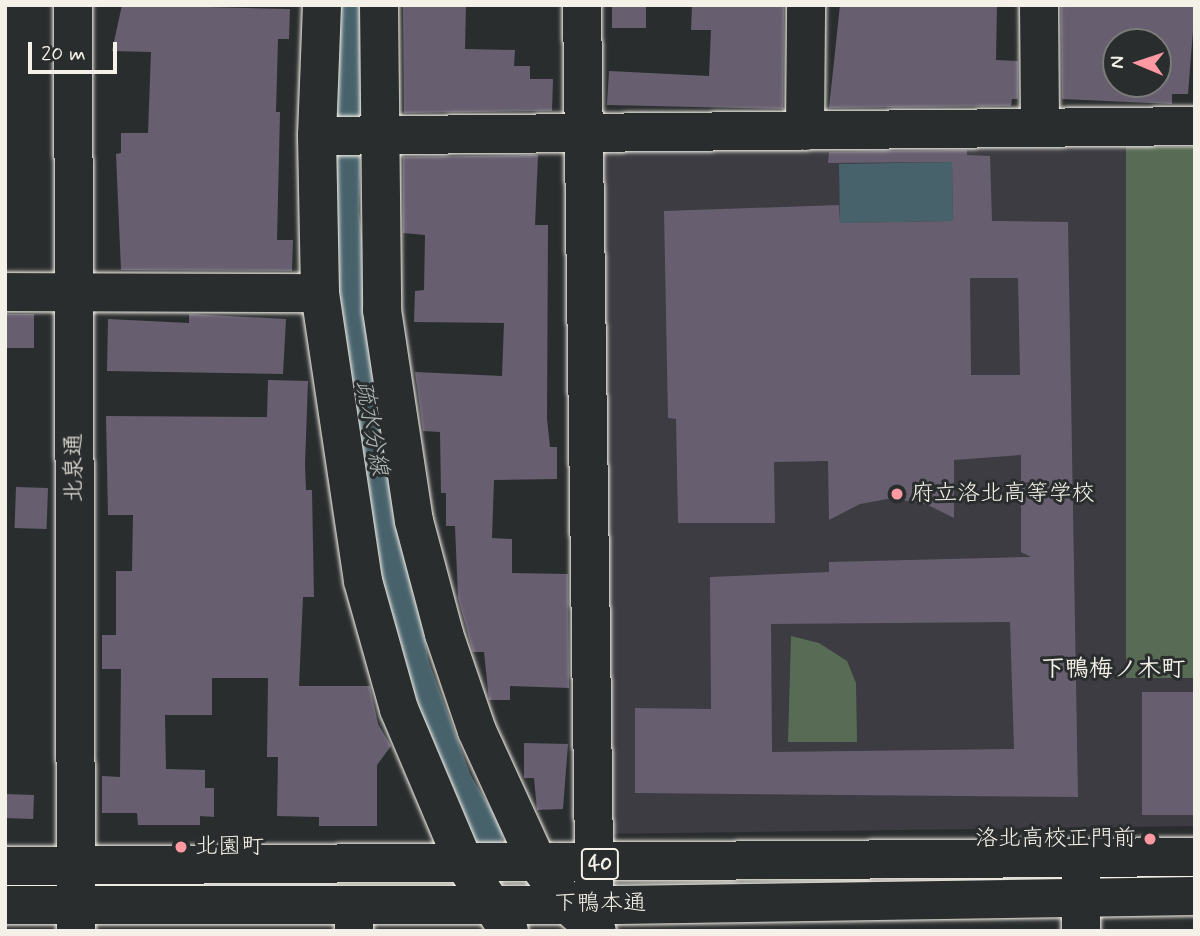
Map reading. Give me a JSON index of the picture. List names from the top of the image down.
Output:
{
  "streets": {
    "street": ["北泉通", "40", "下鴨本通"]
  },
  "crossings": [
    ["北泉通", "下鴨本通"]
  ],
  "districts": ["下鴨梅ノ木町"],
  "water": ["疏水分線"],
  "places": ["府立洛北高等学校", "洛北高校正門前", "北園町"],
  "scale_bar": "20 m",
  "north": "left"
}
